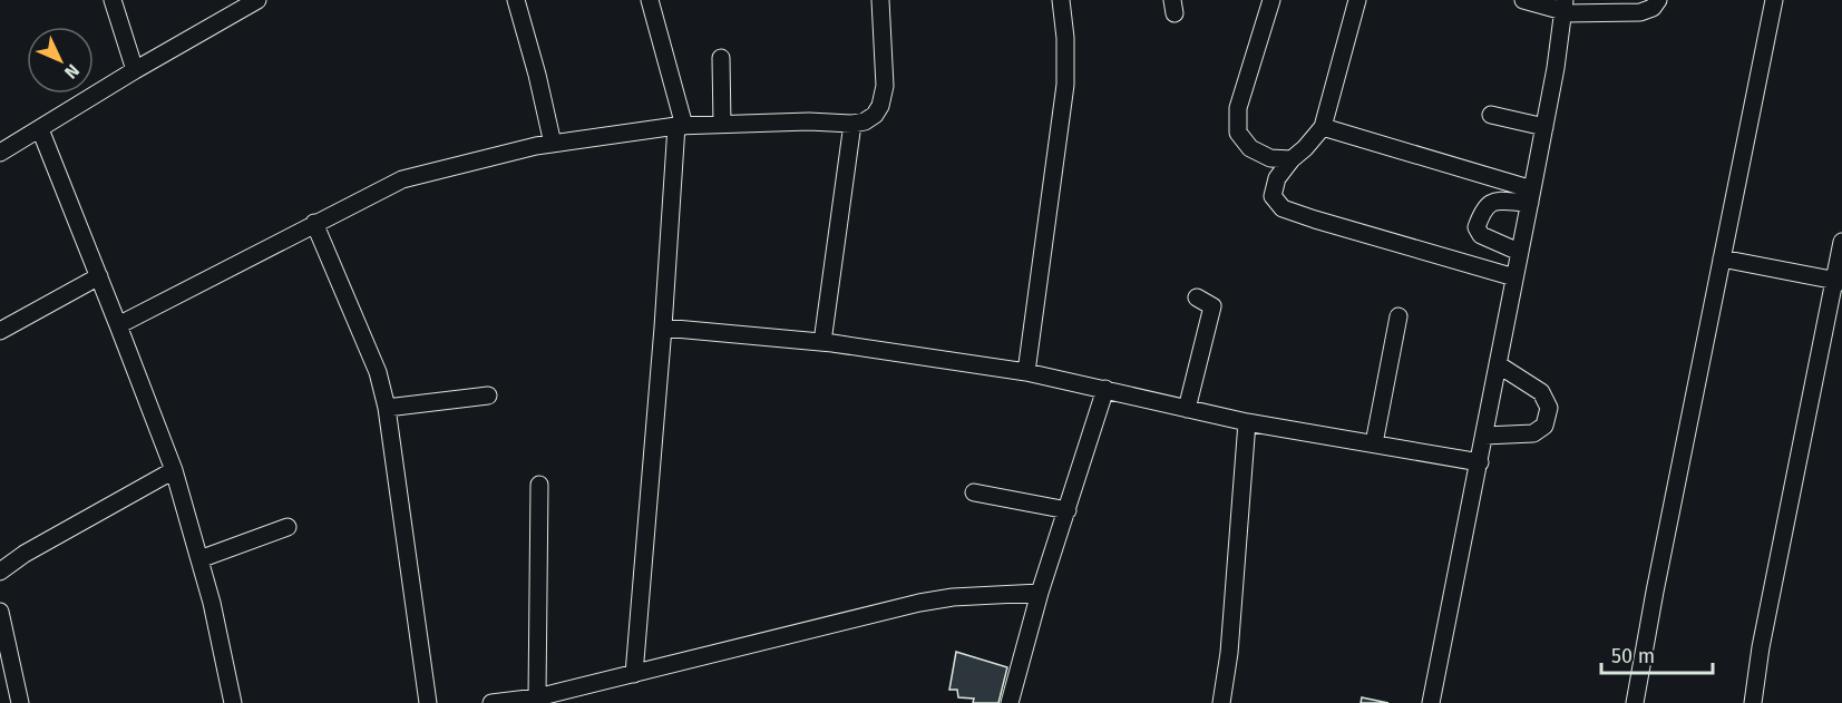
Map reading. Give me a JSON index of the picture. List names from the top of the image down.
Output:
{
  "scale_bar": "50 m",
  "north": "bottom right"
}
